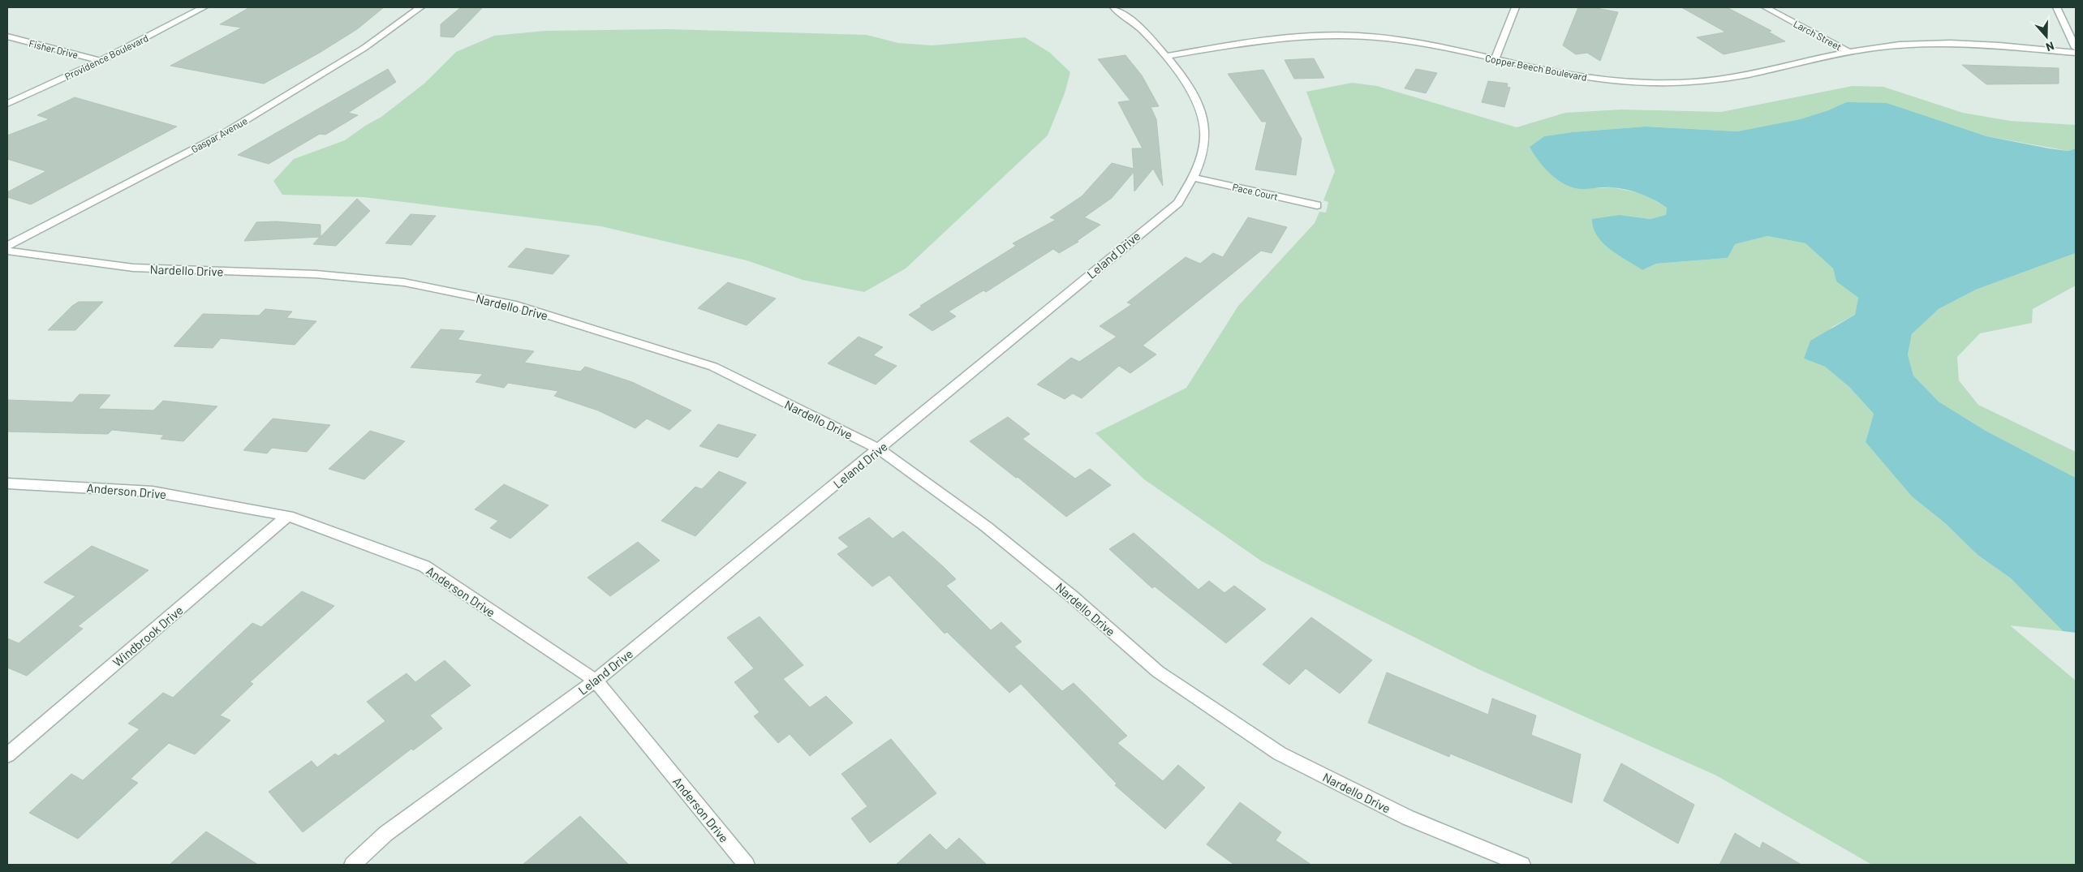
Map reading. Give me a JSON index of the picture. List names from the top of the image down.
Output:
{
  "streets": {
    "street": [
      "Larch Street",
      "Fisher Drive",
      "Providence Boulevard",
      "Copper Beech Boulevard",
      "Gaspar Avenue",
      "Pace Court",
      "Leland Drive",
      "Nardello Drive",
      "Anderson Drive",
      "Windbrook Drive"
    ]
  },
  "crossings": [
    ["Larch Street", "Copper Beech Boulevard"],
    ["Fisher Drive", "Providence Boulevard"],
    ["Copper Beech Boulevard", "Leland Drive"],
    ["Pace Court", "Leland Drive"],
    ["Leland Drive", "Nardello Drive"],
    ["Leland Drive", "Anderson Drive"],
    ["Anderson Drive", "Windbrook Drive"]
  ],
  "north": "bottom"
}
